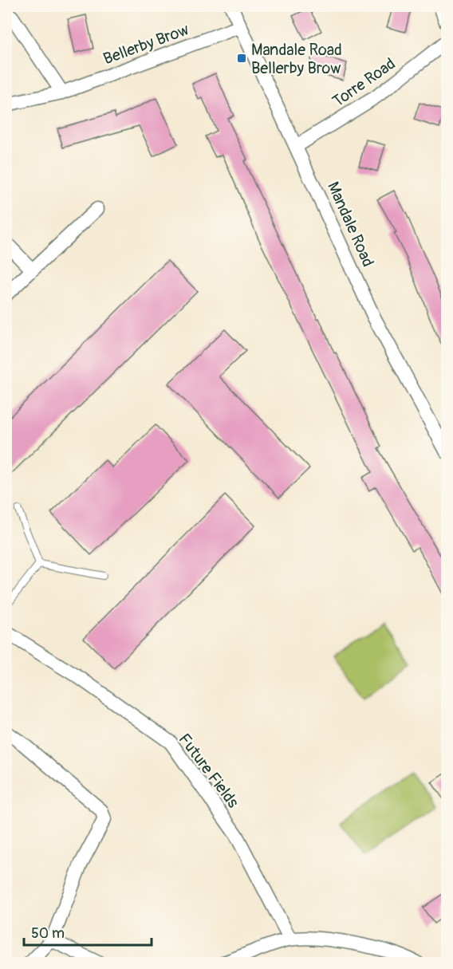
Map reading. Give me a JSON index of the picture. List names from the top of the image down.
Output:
{
  "streets": {
    "street": [
      "Bellerby Brow",
      "Torre Road",
      "Mandale Road",
      "Future Fields"
    ]
  },
  "crossings": [
    ["Bellerby Brow", "Mandale Road"],
    ["Torre Road", "Mandale Road"]
  ],
  "places": {
    "transit": ["Mandale Road Bellerby Brow"]
  },
  "scale_bar": "50 m"
}
